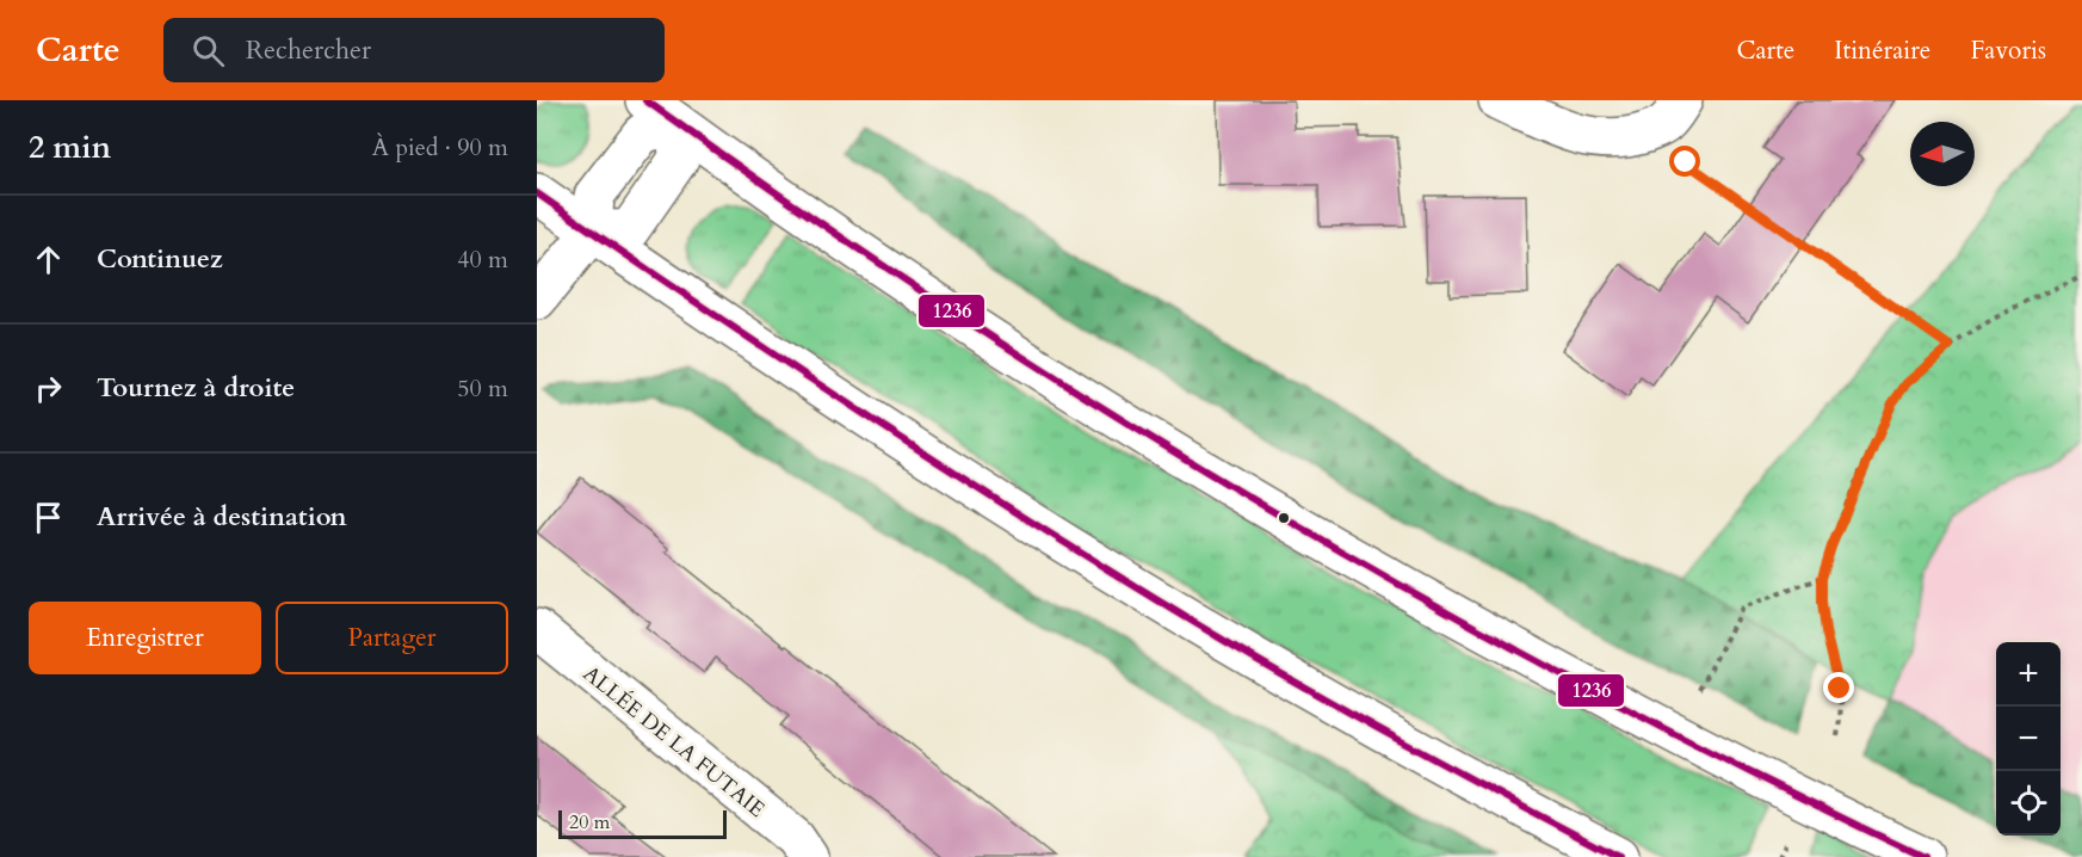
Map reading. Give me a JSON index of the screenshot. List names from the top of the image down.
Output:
{
  "streets": {
    "main road": ["ALLÉE DE LA FUTAIE"]
  },
  "lines": ["transit line 1236"],
  "scale_bar": "20 m",
  "north": "left",
  "page": {
    "header": "Carte",
    "search": "Rechercher",
    "nav": ["Carte", "Itinéraire", "Favoris"],
    "heading": ["2 min", "À pied · 90 m"],
    "list": [
      ["Continuez", "40 m"],
      ["Tournez à droite", "50 m"],
      "Arrivée à destination"
    ],
    "buttons": ["Enregistrer", "Partager"],
    "map_buttons": ["+", "−"],
    "scale": "20 m"
  }
}
